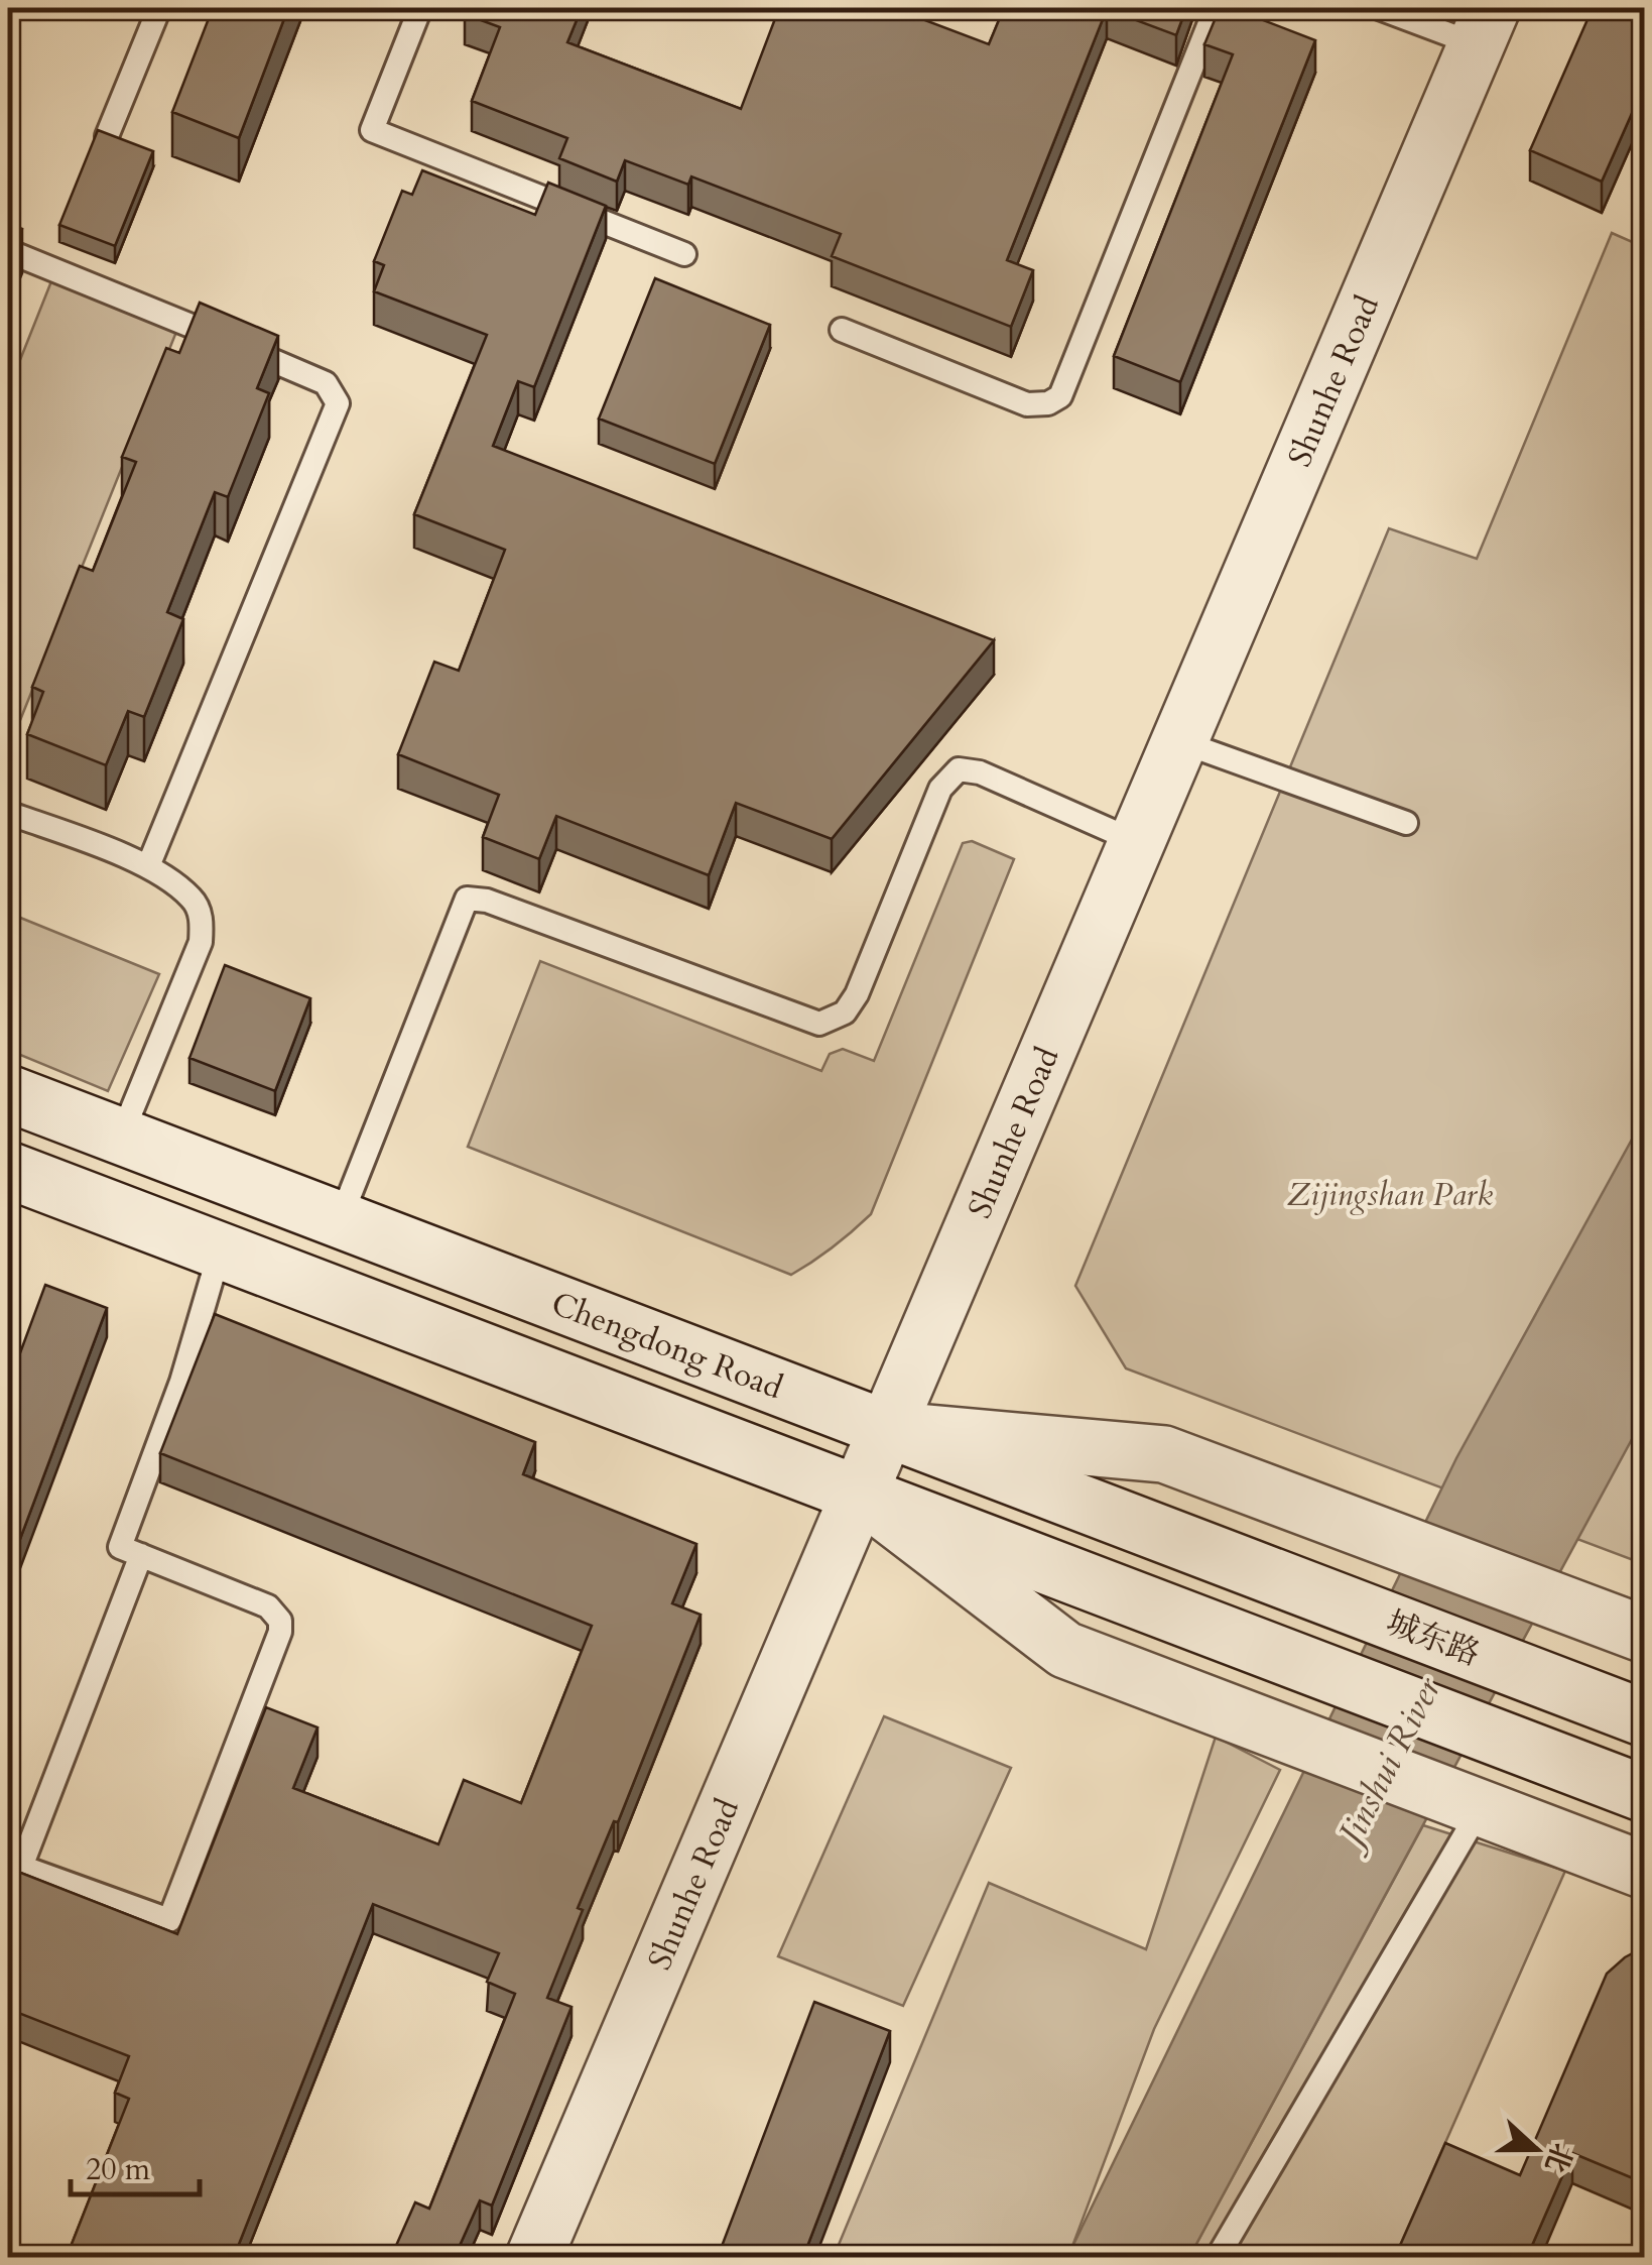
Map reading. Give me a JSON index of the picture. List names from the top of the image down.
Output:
{
  "streets": {
    "street": ["Shunhe Road", "Chengdong Road", "城东路"]
  },
  "crossings": [
    ["Shunhe Road", "Chengdong Road"],
    ["Chengdong Road", "城东路"]
  ],
  "water": ["Jinshui River"],
  "parks": ["Zijingshan Park"],
  "scale_bar": "20 m",
  "north": "right"
}
